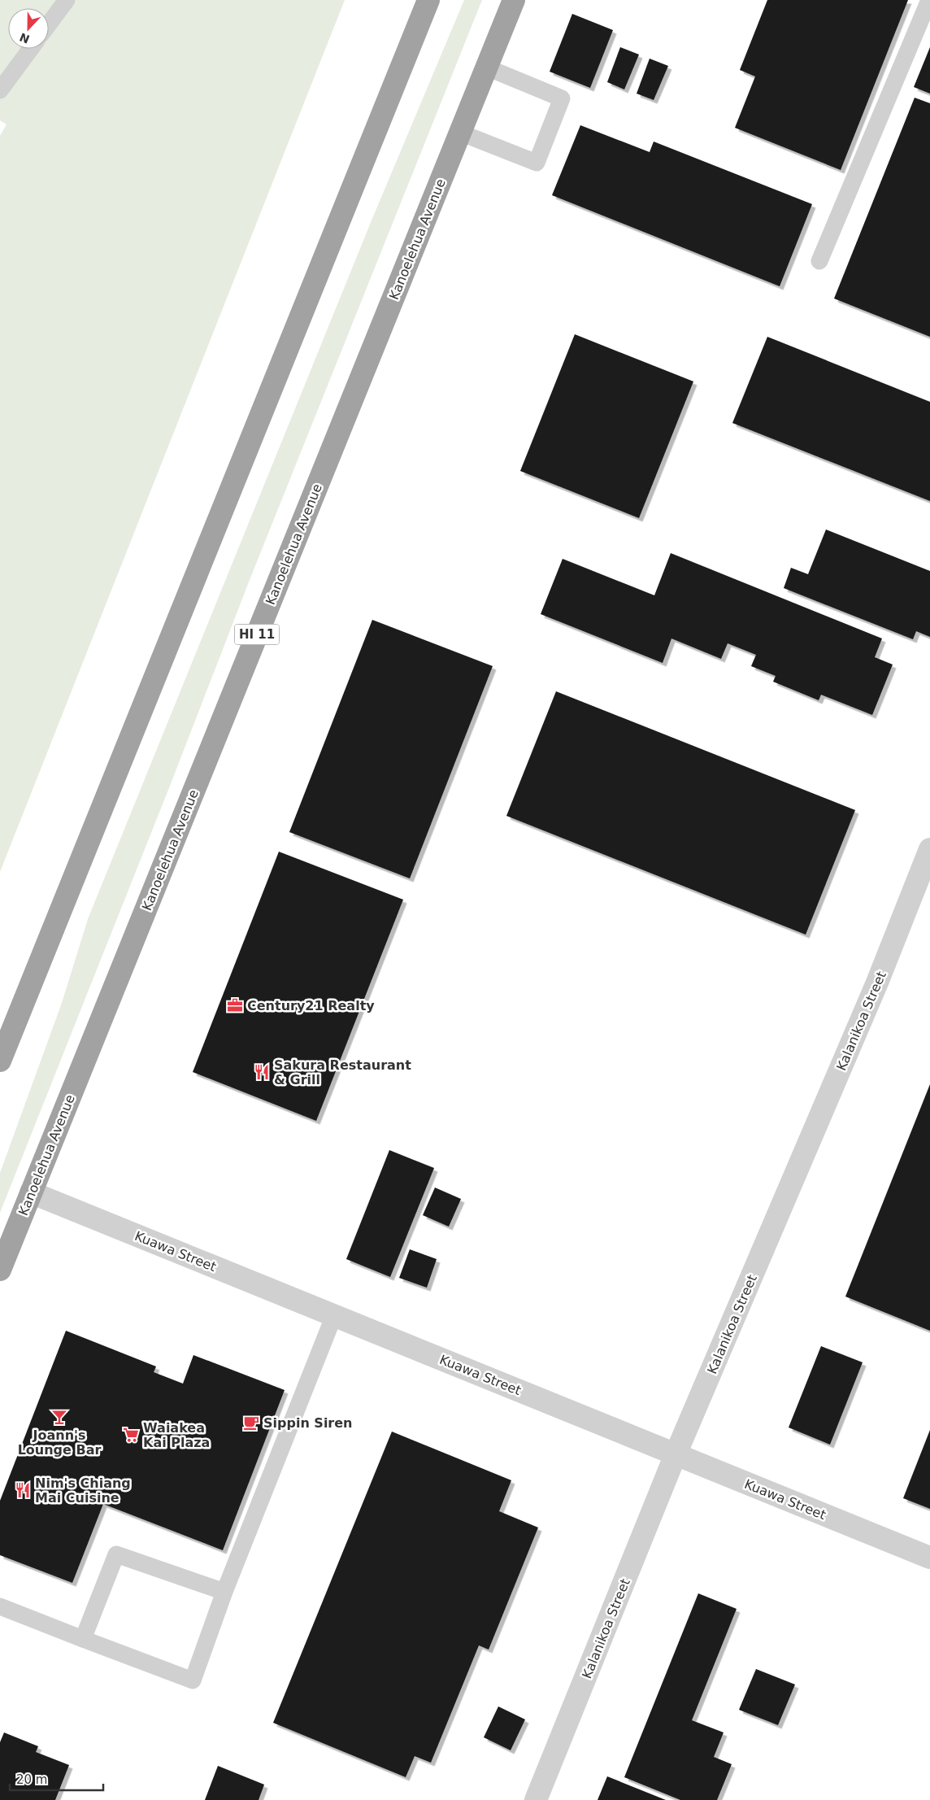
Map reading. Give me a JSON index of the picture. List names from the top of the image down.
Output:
{
  "streets": {
    "highway": ["Kanoelehua Avenue", "HI 11"],
    "street": ["Kalanikoa Street", "Kuawa Street"]
  },
  "crossings": [
    ["Kanoelehua Avenue", "Kuawa Street"],
    ["Kalanikoa Street", "Kuawa Street"]
  ],
  "places": {
    "office": ["Century21 Realty"],
    "restaurant": ["Sakura Restaurant & Grill", "Nim's Chiang Mai Cuisine"],
    "bar": ["Joann's Lounge Bar"],
    "cafe": ["Sippin Siren"],
    "supermarket": ["Waiakea Kai Plaza"]
  },
  "scale_bar": "20 m",
  "north": "bottom"
}
